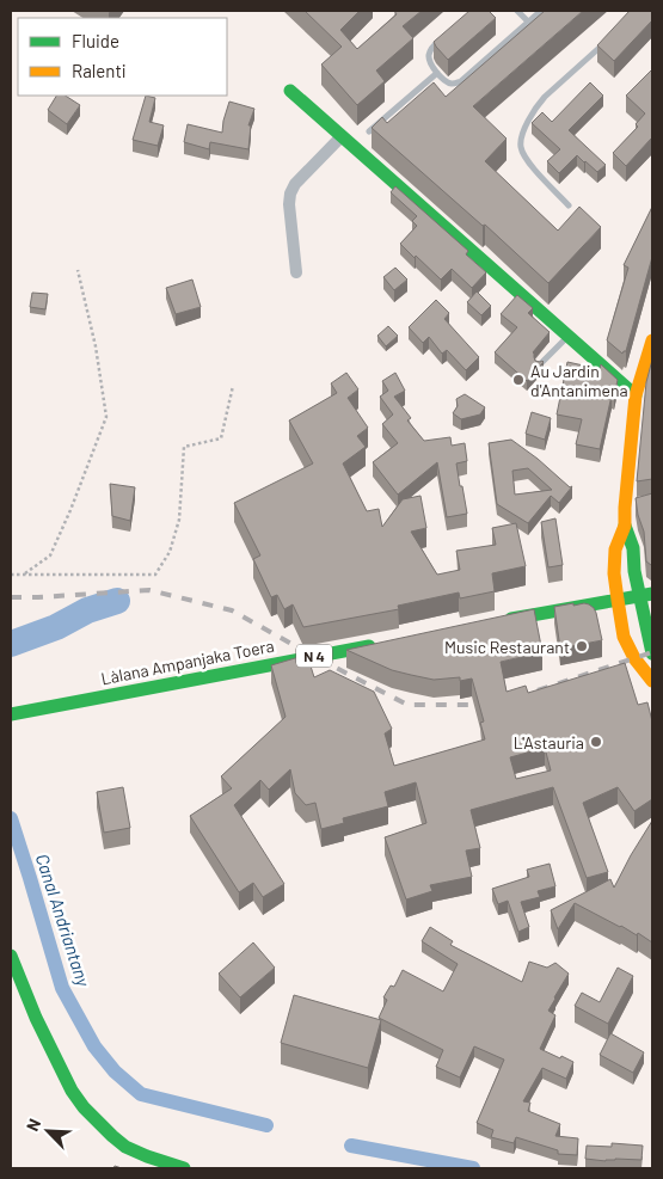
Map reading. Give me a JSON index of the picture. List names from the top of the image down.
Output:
{
  "streets": {
    "street": ["N 4", "Làlana Ampanjaka Toera"]
  },
  "water": ["Canal Andriantany"],
  "places": ["Au Jardin d'Antanimena", "Music Restaurant", "L'Astauria"],
  "legend": ["Fluide", "Ralenti"],
  "north": "top left"
}
